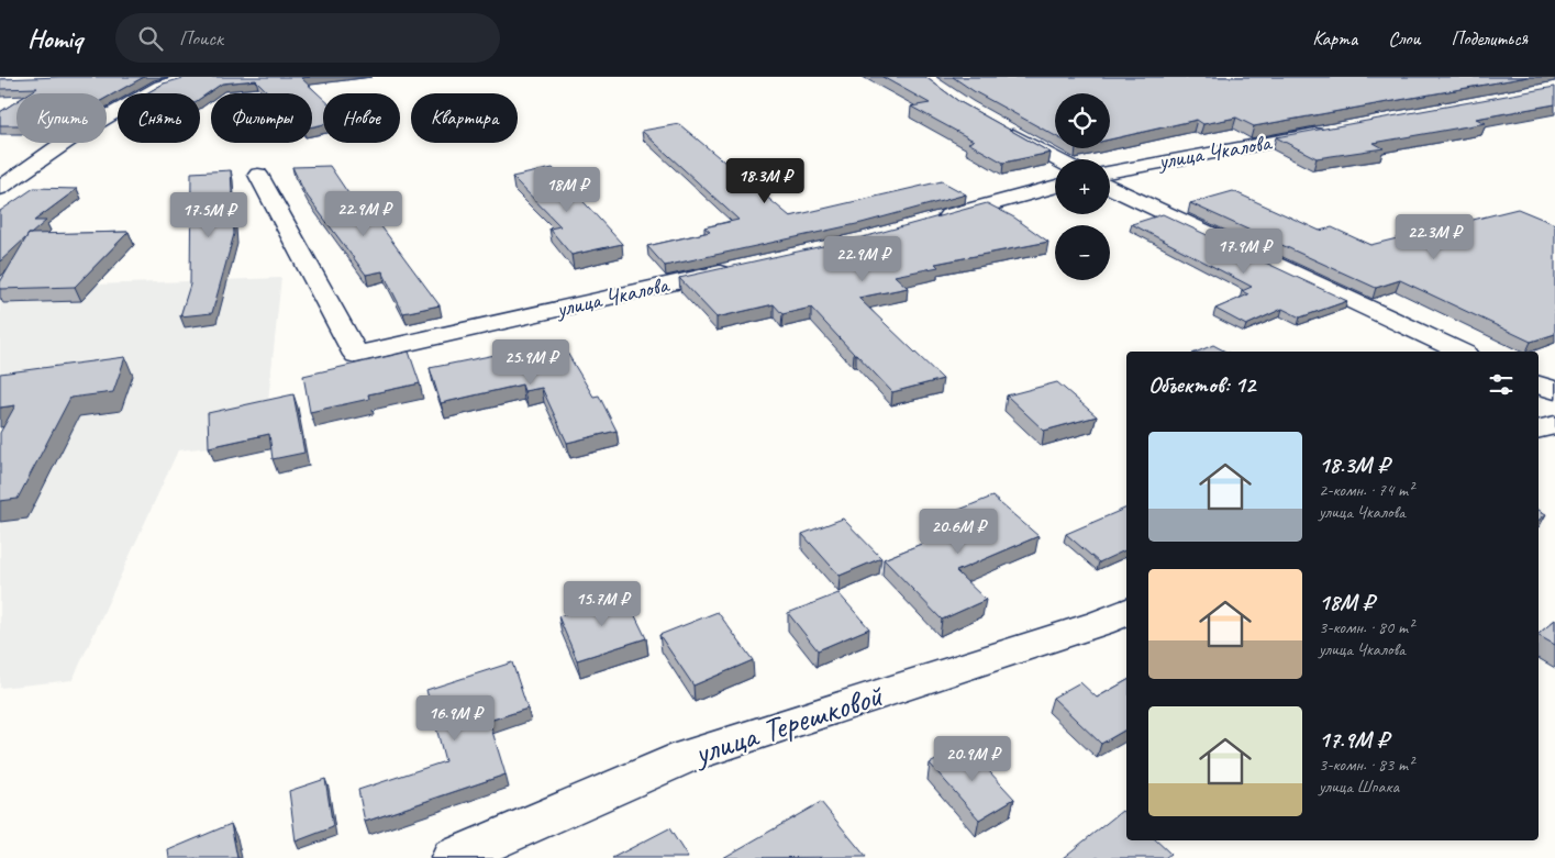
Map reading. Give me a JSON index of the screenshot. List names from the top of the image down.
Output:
{
  "streets": {
    "street": ["улица Чкалова", "улица Терешковой"]
  },
  "page": {
    "header": "Homiq",
    "search": "Поиск",
    "nav": ["Карта", "Слои", "Поделиться"],
    "map_buttons": ["+", "−"],
    "chip": [
      "Купить",
      "Снять",
      "Фильтры",
      "Новое",
      "Квартира"
    ],
    "price": [
      "18.3M ₽",
      "18M ₽",
      "22.9M ₽",
      "17.5M ₽",
      "22.3M ₽",
      "17.9M ₽",
      "22.9M ₽",
      "25.9M ₽",
      "20.6M ₽",
      "15.7M ₽",
      "16.9M ₽",
      "20.9M ₽"
    ],
    "heading": "Объектов: 12",
    "list": [
      {
        "name": "18.3M ₽",
        "note": "2-комн. · 74 m² · улица Чкалова"
      },
      {
        "name": "18M ₽",
        "note": "3-комн. · 80 m² · улица Чкалова"
      },
      {
        "name": "17.9M ₽",
        "note": "3-комн. · 83 m² · улица Шпака"
      }
    ]
  }
}
